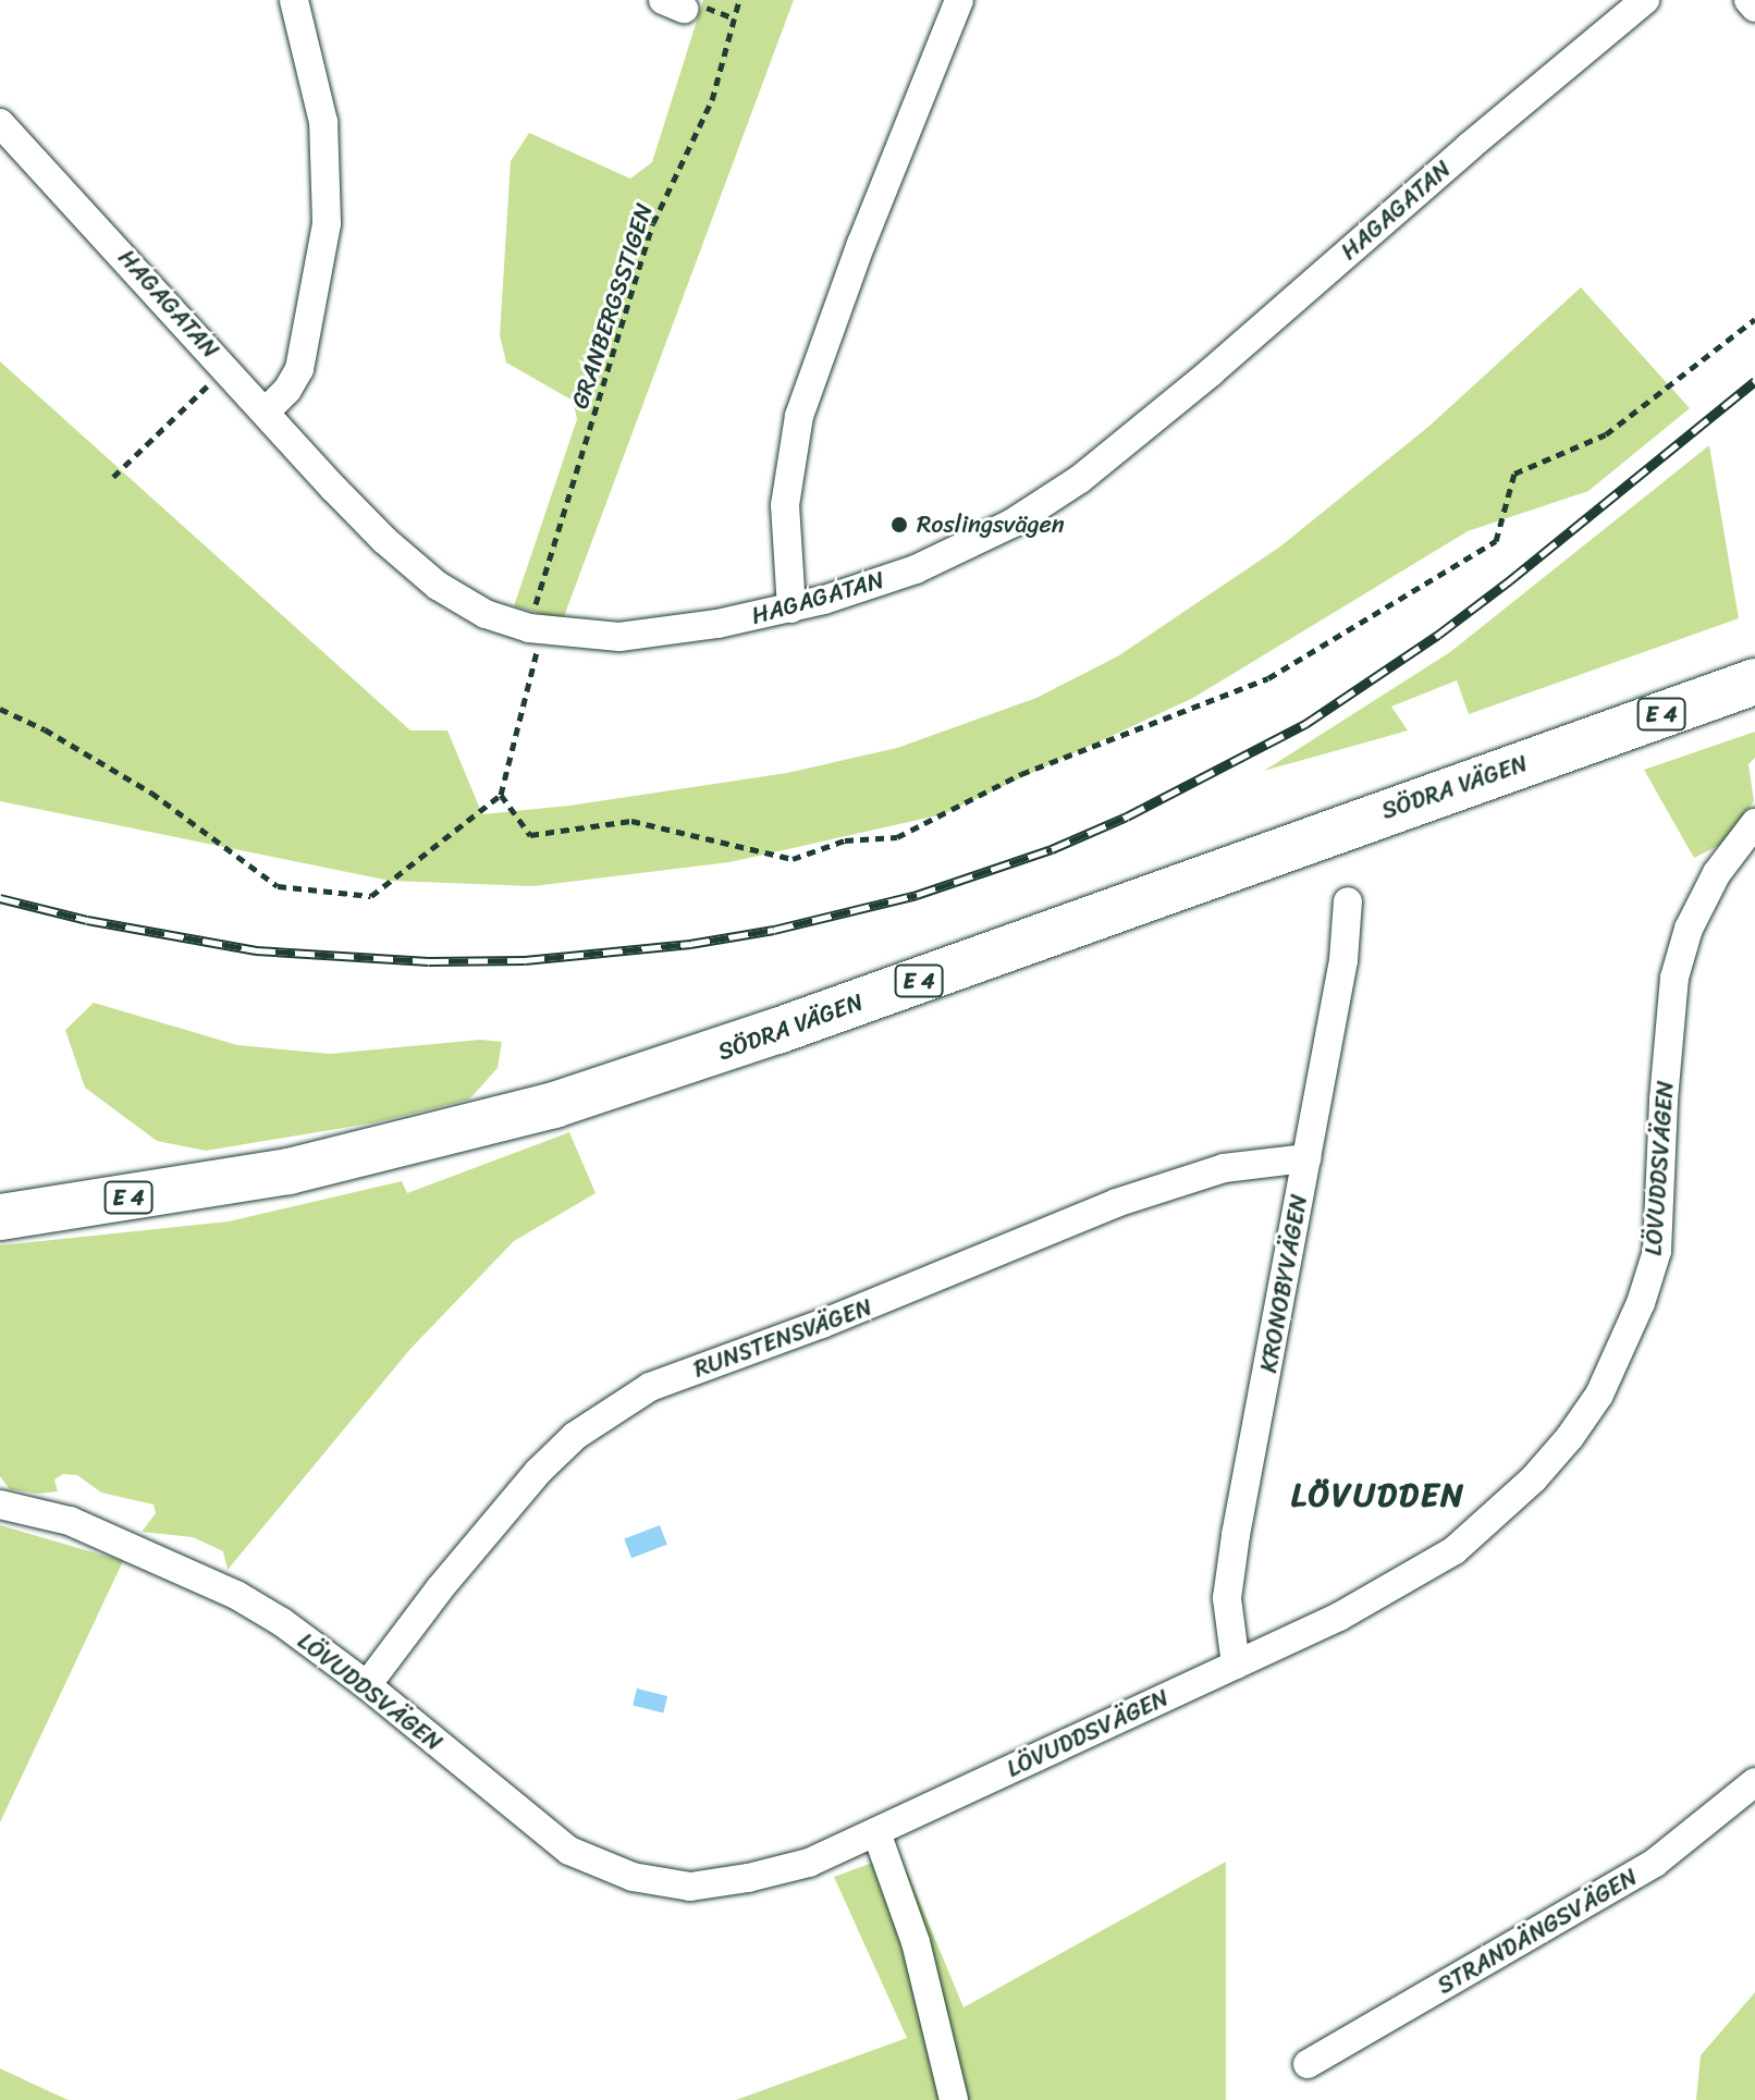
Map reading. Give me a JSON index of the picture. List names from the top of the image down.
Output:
{
  "streets": {
    "highway": ["E 4", "SÖDRA VÄGEN"],
    "street": [
      "HAGAGATAN",
      "LÖVUDDSVÄGEN",
      "KRONOBYVÄGEN",
      "RUNSTENSVÄGEN",
      "STRANDÄNGSVÄGEN"
    ],
    "path": ["GRANBERGSSTIGEN"]
  },
  "crossings": [
    ["HAGAGATAN", "GRANBERGSSTIGEN"],
    ["LÖVUDDSVÄGEN", "KRONOBYVÄGEN"],
    ["LÖVUDDSVÄGEN", "RUNSTENSVÄGEN"],
    ["KRONOBYVÄGEN", "RUNSTENSVÄGEN"]
  ],
  "districts": ["LÖVUDDEN"],
  "places": ["Roslingsvägen"]
}
